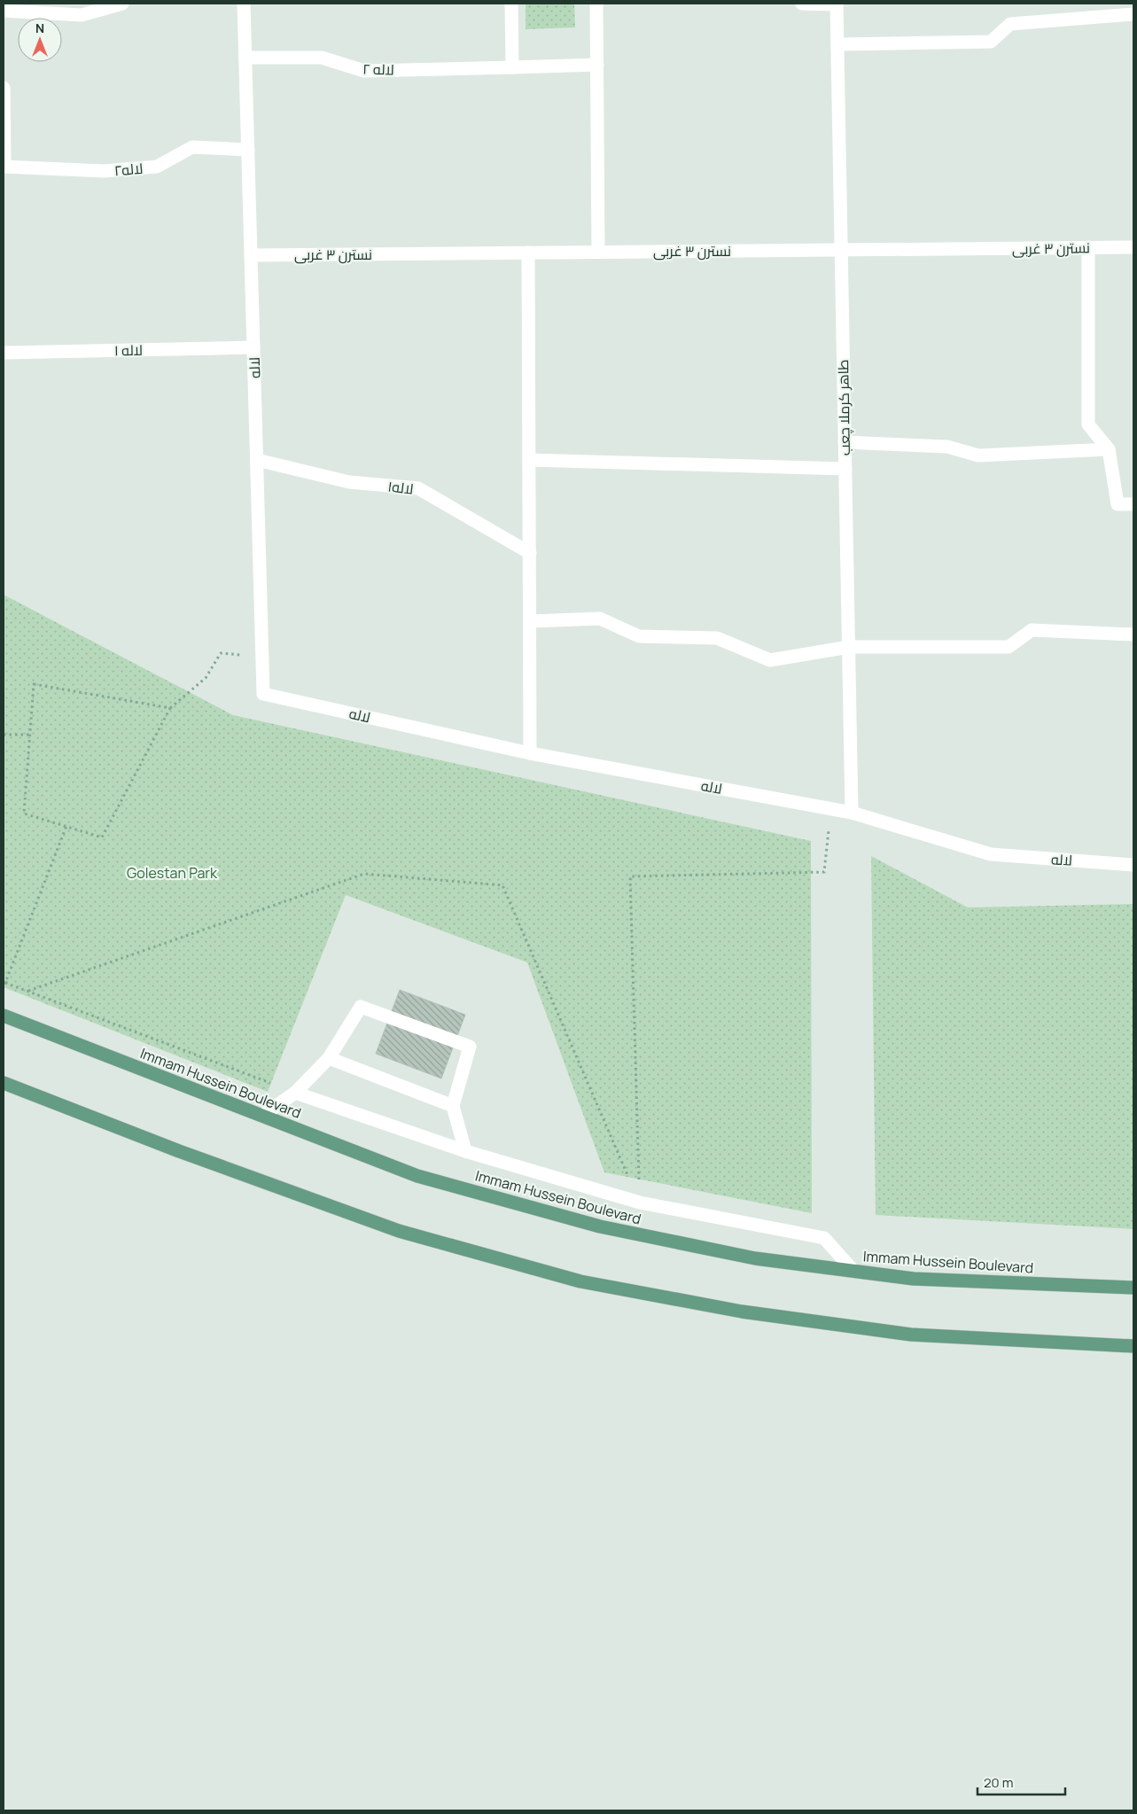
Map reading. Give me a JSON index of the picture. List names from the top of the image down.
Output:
{
  "streets": {
    "main road": ["Immam Hussein Boulevard"],
    "street": [
      "لاله ۲",
      "لاله۲",
      "نسترن ۳ غربی",
      "لاله ۱",
      "لاله",
      "طاهر کرملا چعب",
      "لاله۱"
    ]
  },
  "crossings": [
    ["لاله ۲", "لاله"],
    ["لاله۲", "لاله"],
    ["نسترن ۳ غربی", "لاله"],
    ["نسترن ۳ غربی", "طاهر کرملا چعب"],
    ["لاله ۱", "لاله"],
    ["لاله", "طاهر کرملا چعب"],
    ["لاله", "لاله۱"]
  ],
  "parks": ["Golestan Park"],
  "scale_bar": "20 m",
  "north": "top"
}
